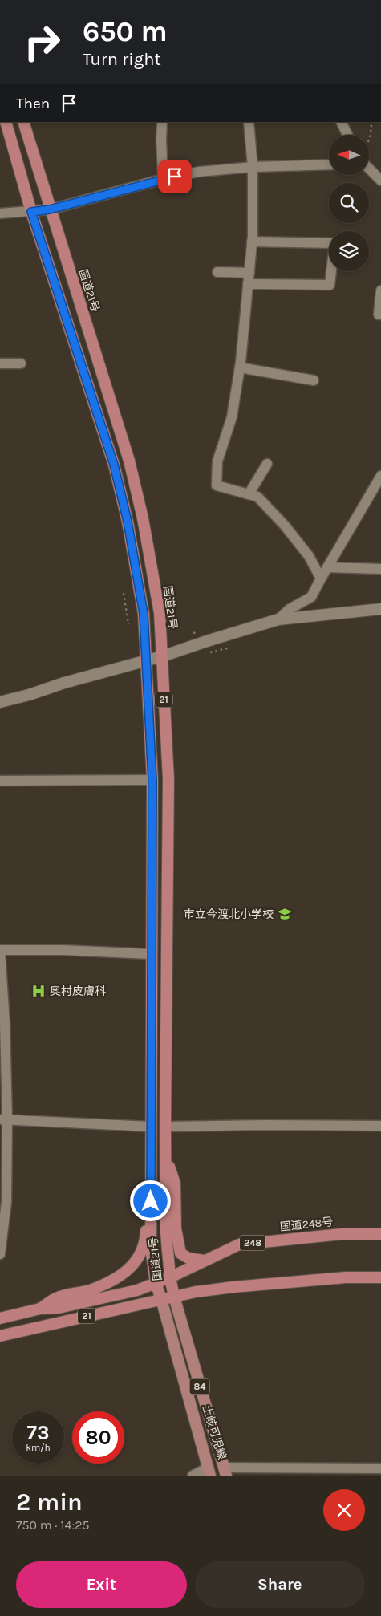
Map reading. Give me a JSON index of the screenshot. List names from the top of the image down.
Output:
{
  "streets": {
    "highway": [
      "国道21号",
      "21",
      "国道248号",
      "248"
    ],
    "main road": ["84", "土岐可児線"]
  },
  "crossings": [
    ["国道21号", "21"],
    ["国道21号", "国道248号"],
    ["国道21号", "土岐可児線"],
    ["21", "国道248号"],
    ["21", "土岐可児線"]
  ],
  "places": {
    "school or university": ["市立今渡北小学校"],
    "hospital": ["奥村皮膚科"]
  },
  "north": "left",
  "page": {
    "turn": ["650 m", "Turn right"],
    "then": "Then",
    "speed": "73 km/h",
    "limit": "80",
    "heading": ["2 min", "750 m · 14:25"],
    "buttons": ["Exit", "Share"]
  }
}
